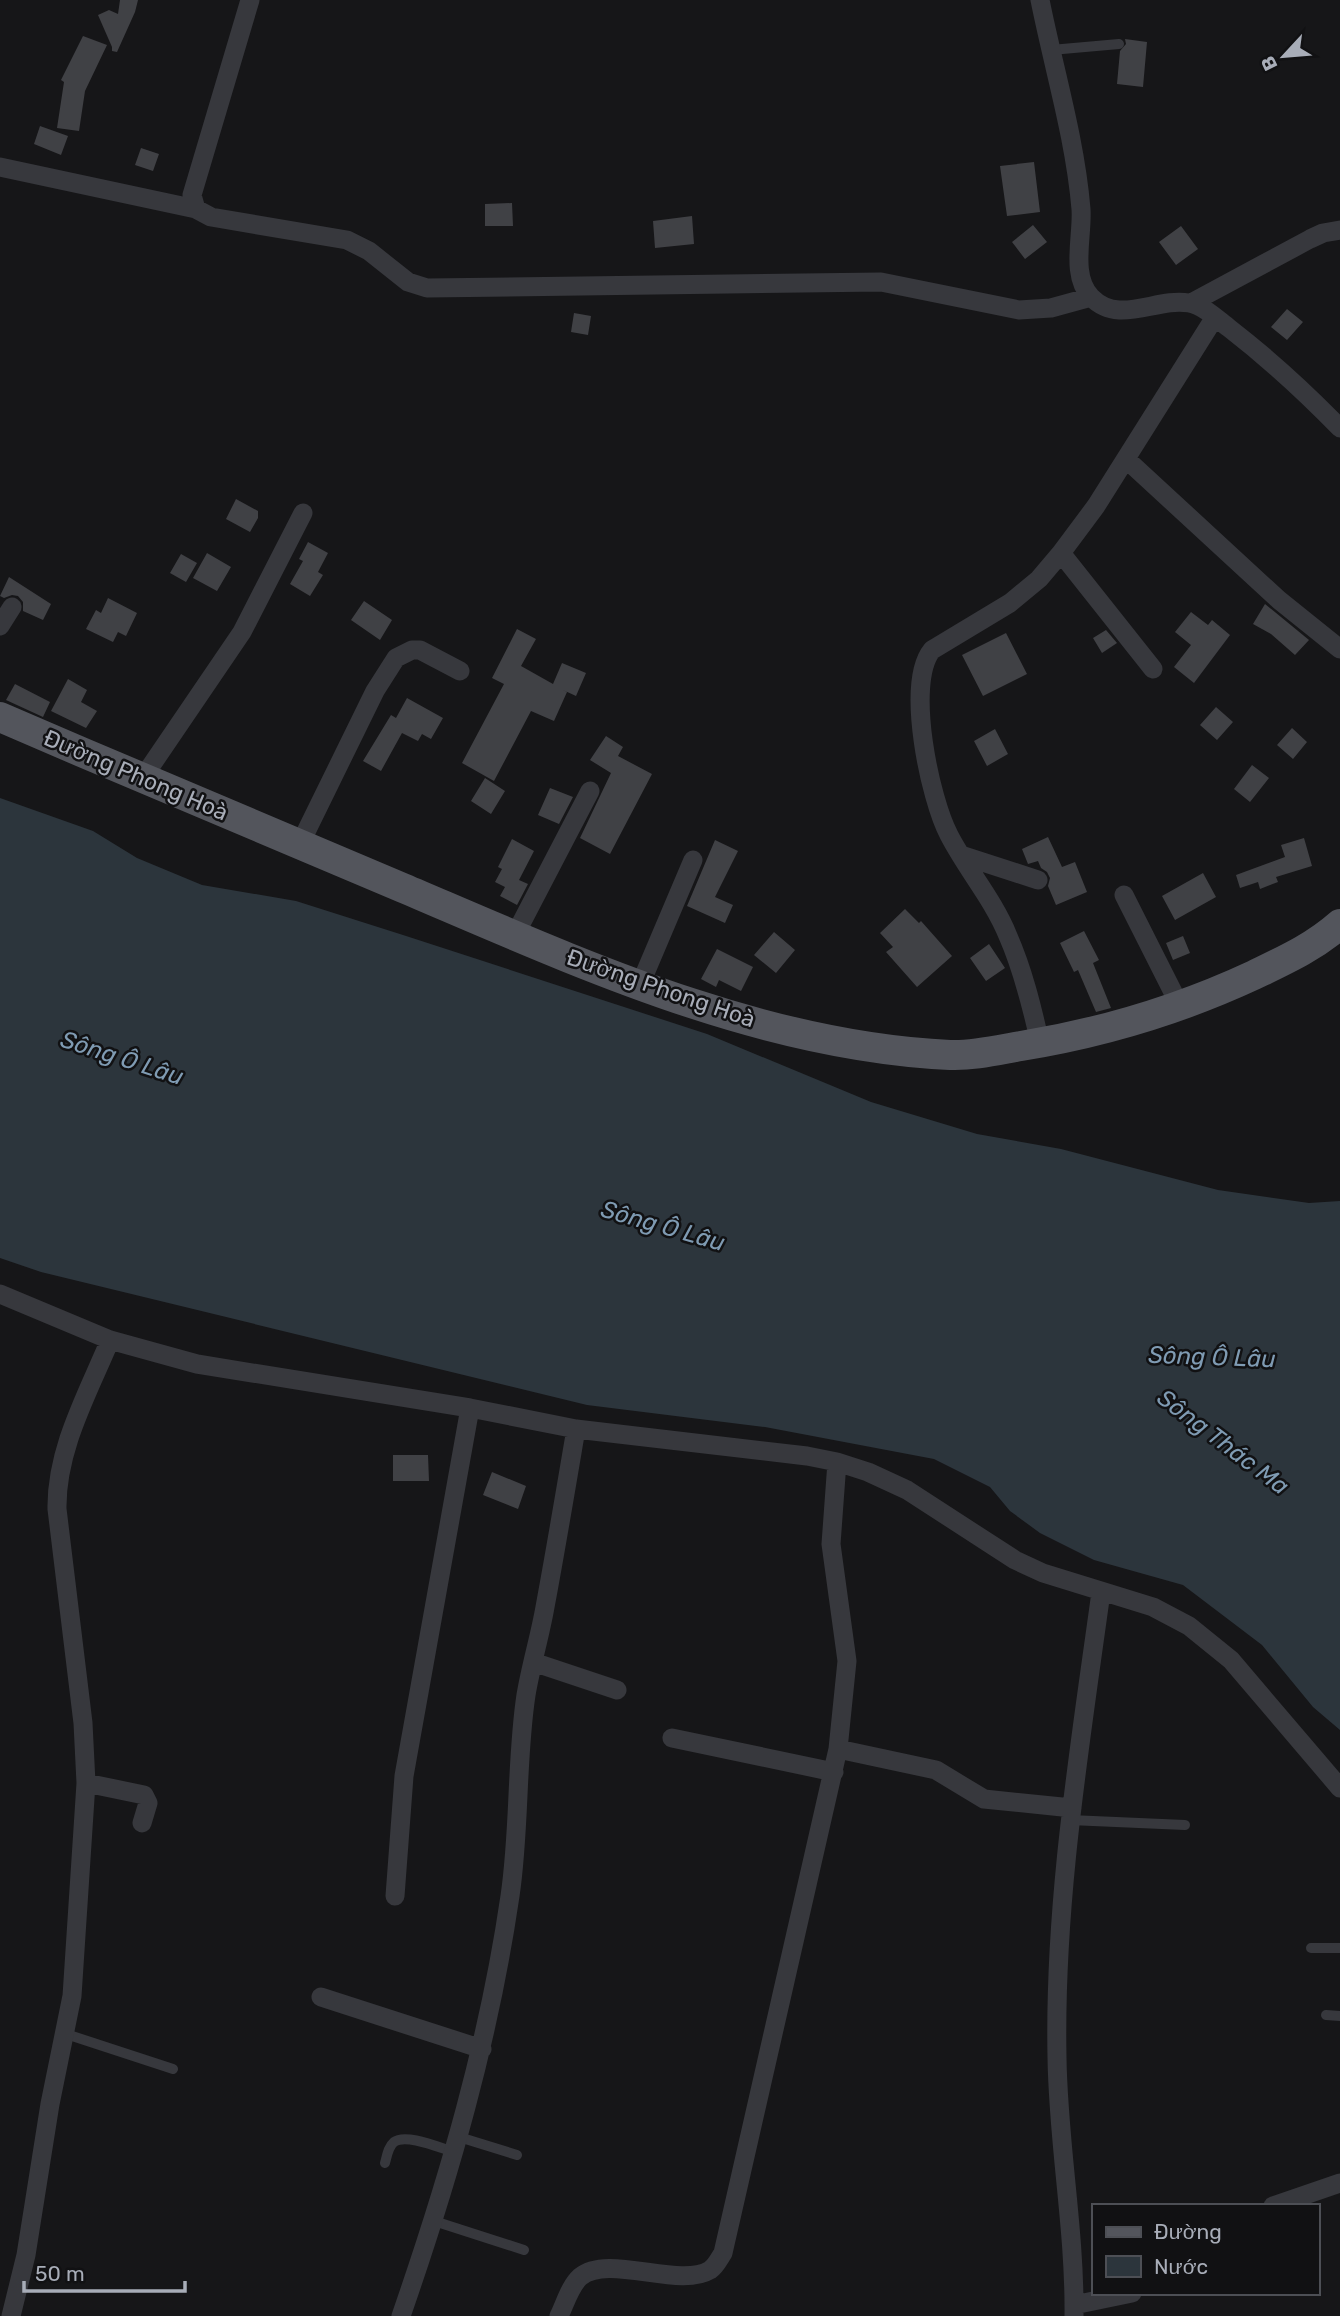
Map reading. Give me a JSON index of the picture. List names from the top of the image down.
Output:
{
  "streets": {
    "main road": ["Đường Phong Hoà"]
  },
  "water": ["Sông Ô Lâu", "Sông Thác Ma"],
  "legend": ["Đường", "Nước"],
  "scale_bar": "50 m",
  "north": "bottom left"
}
